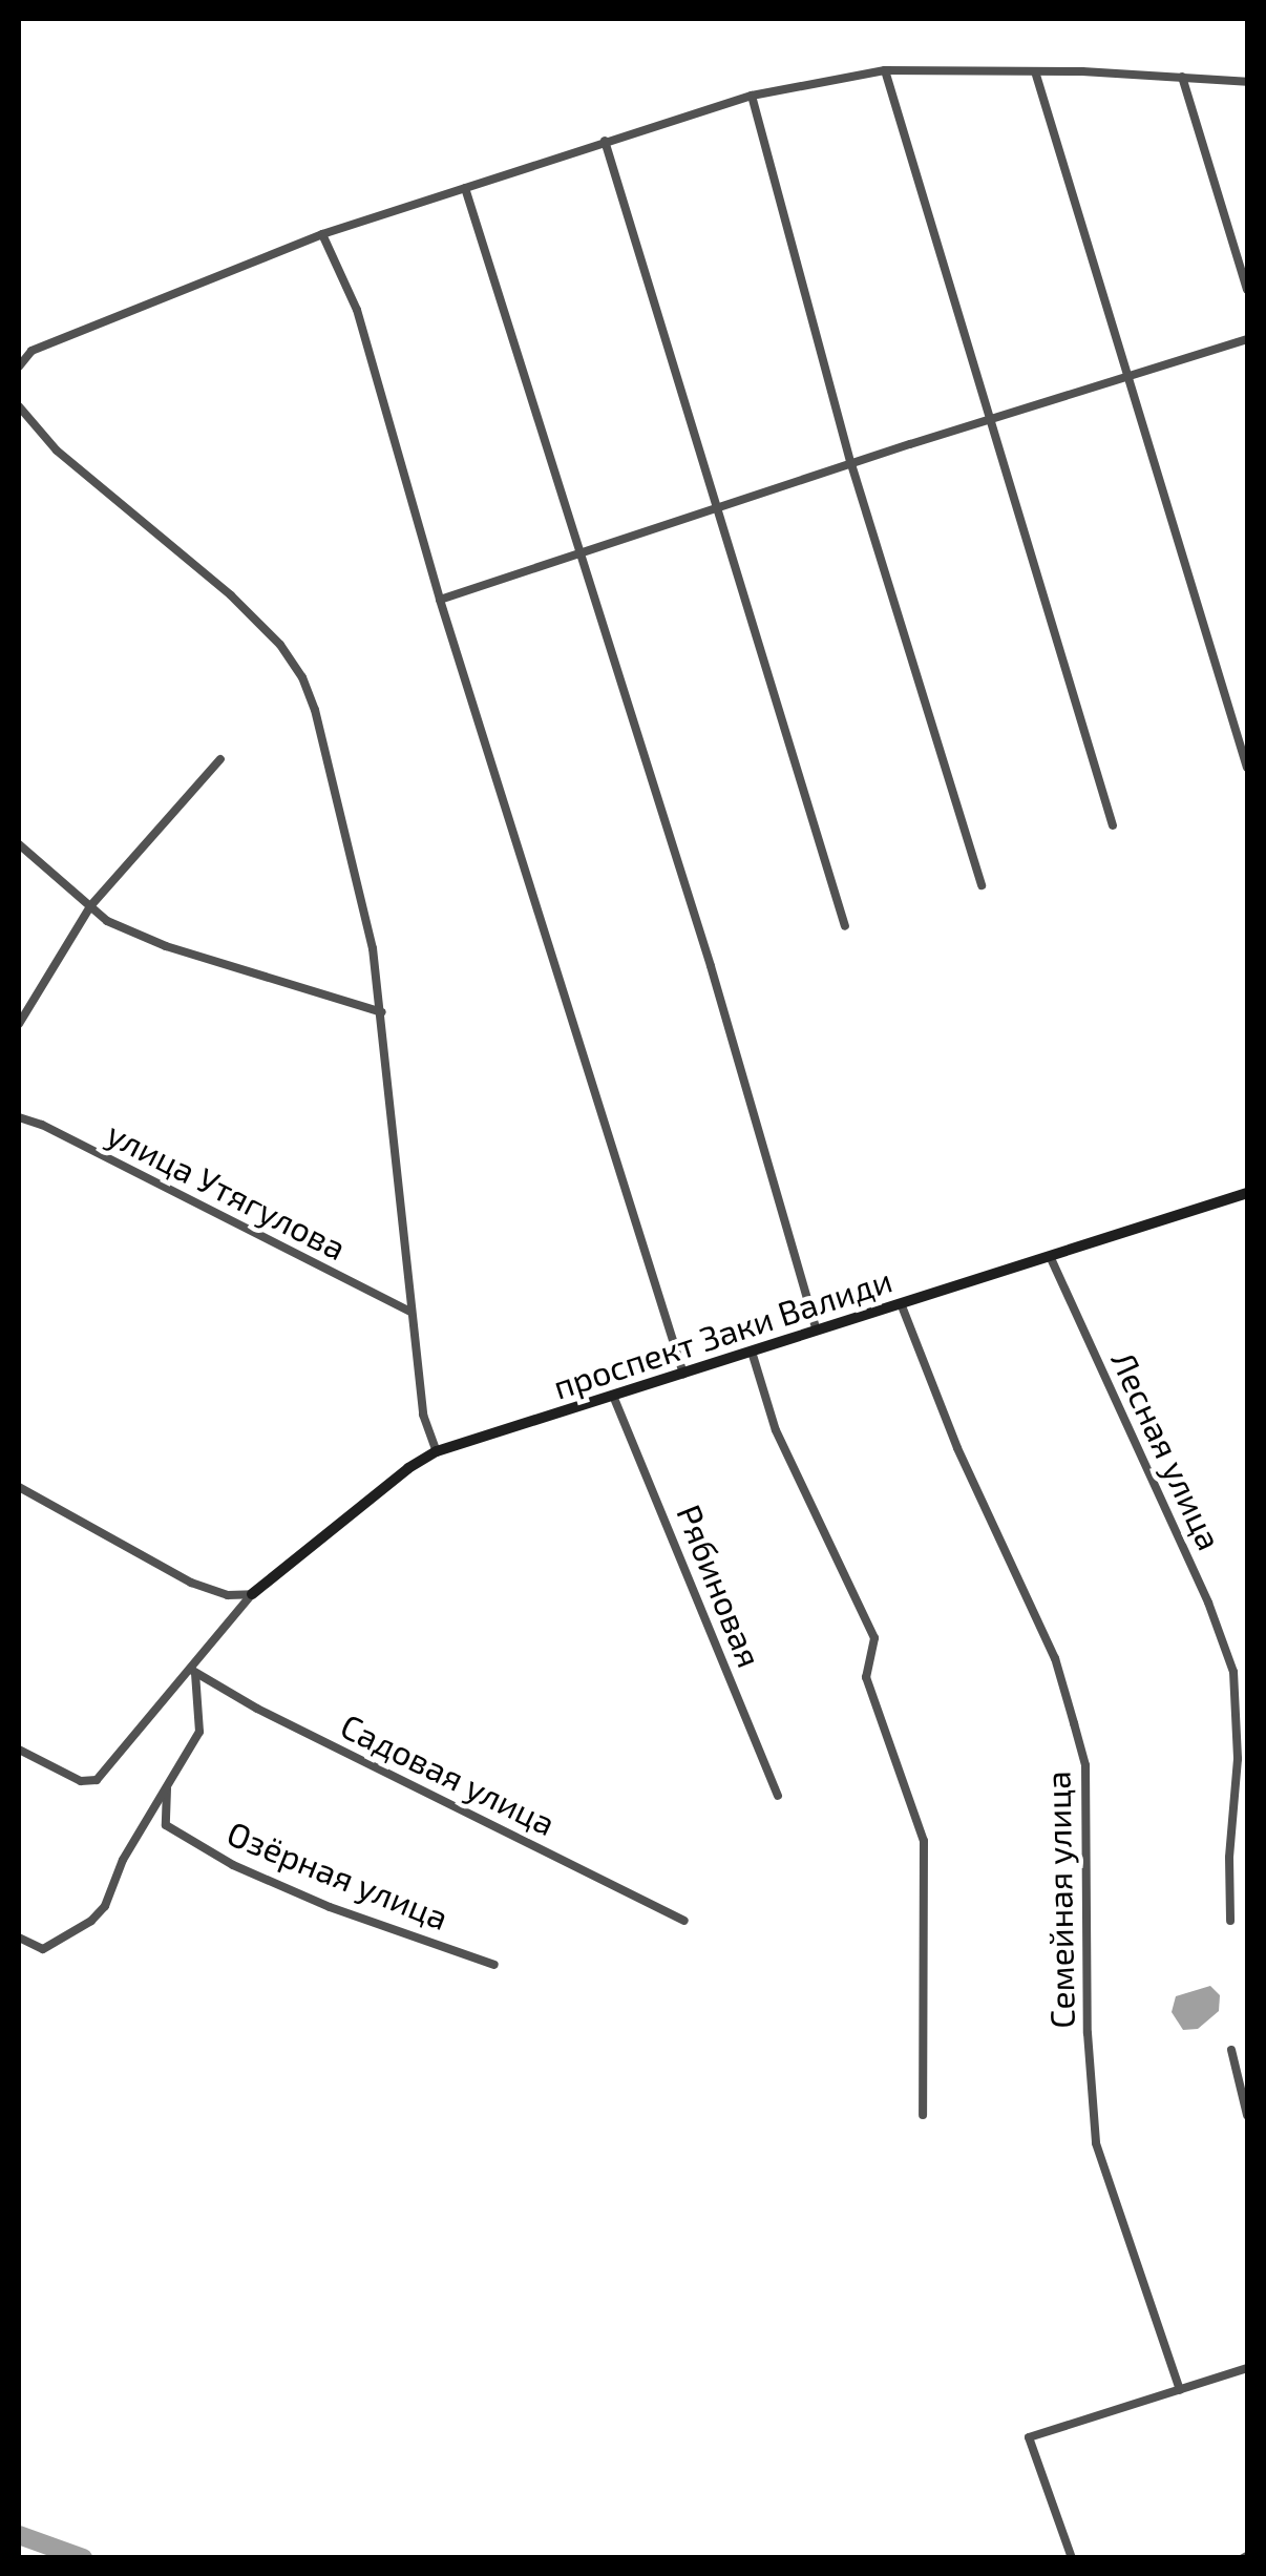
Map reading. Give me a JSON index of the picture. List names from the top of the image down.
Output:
{
  "streets": {
    "street": [
      "улица Утягулова",
      "проспект Заки Валиди",
      "Лесная улица",
      "Рябиновая",
      "Садовая улица",
      "Озёрная улица",
      "Семейная улица"
    ]
  },
  "crossings": [
    ["проспект Заки Валиди", "Лесная улица"],
    ["проспект Заки Валиди", "Рябиновая"],
    ["проспект Заки Валиди", "Семейная улица"]
  ]
}
